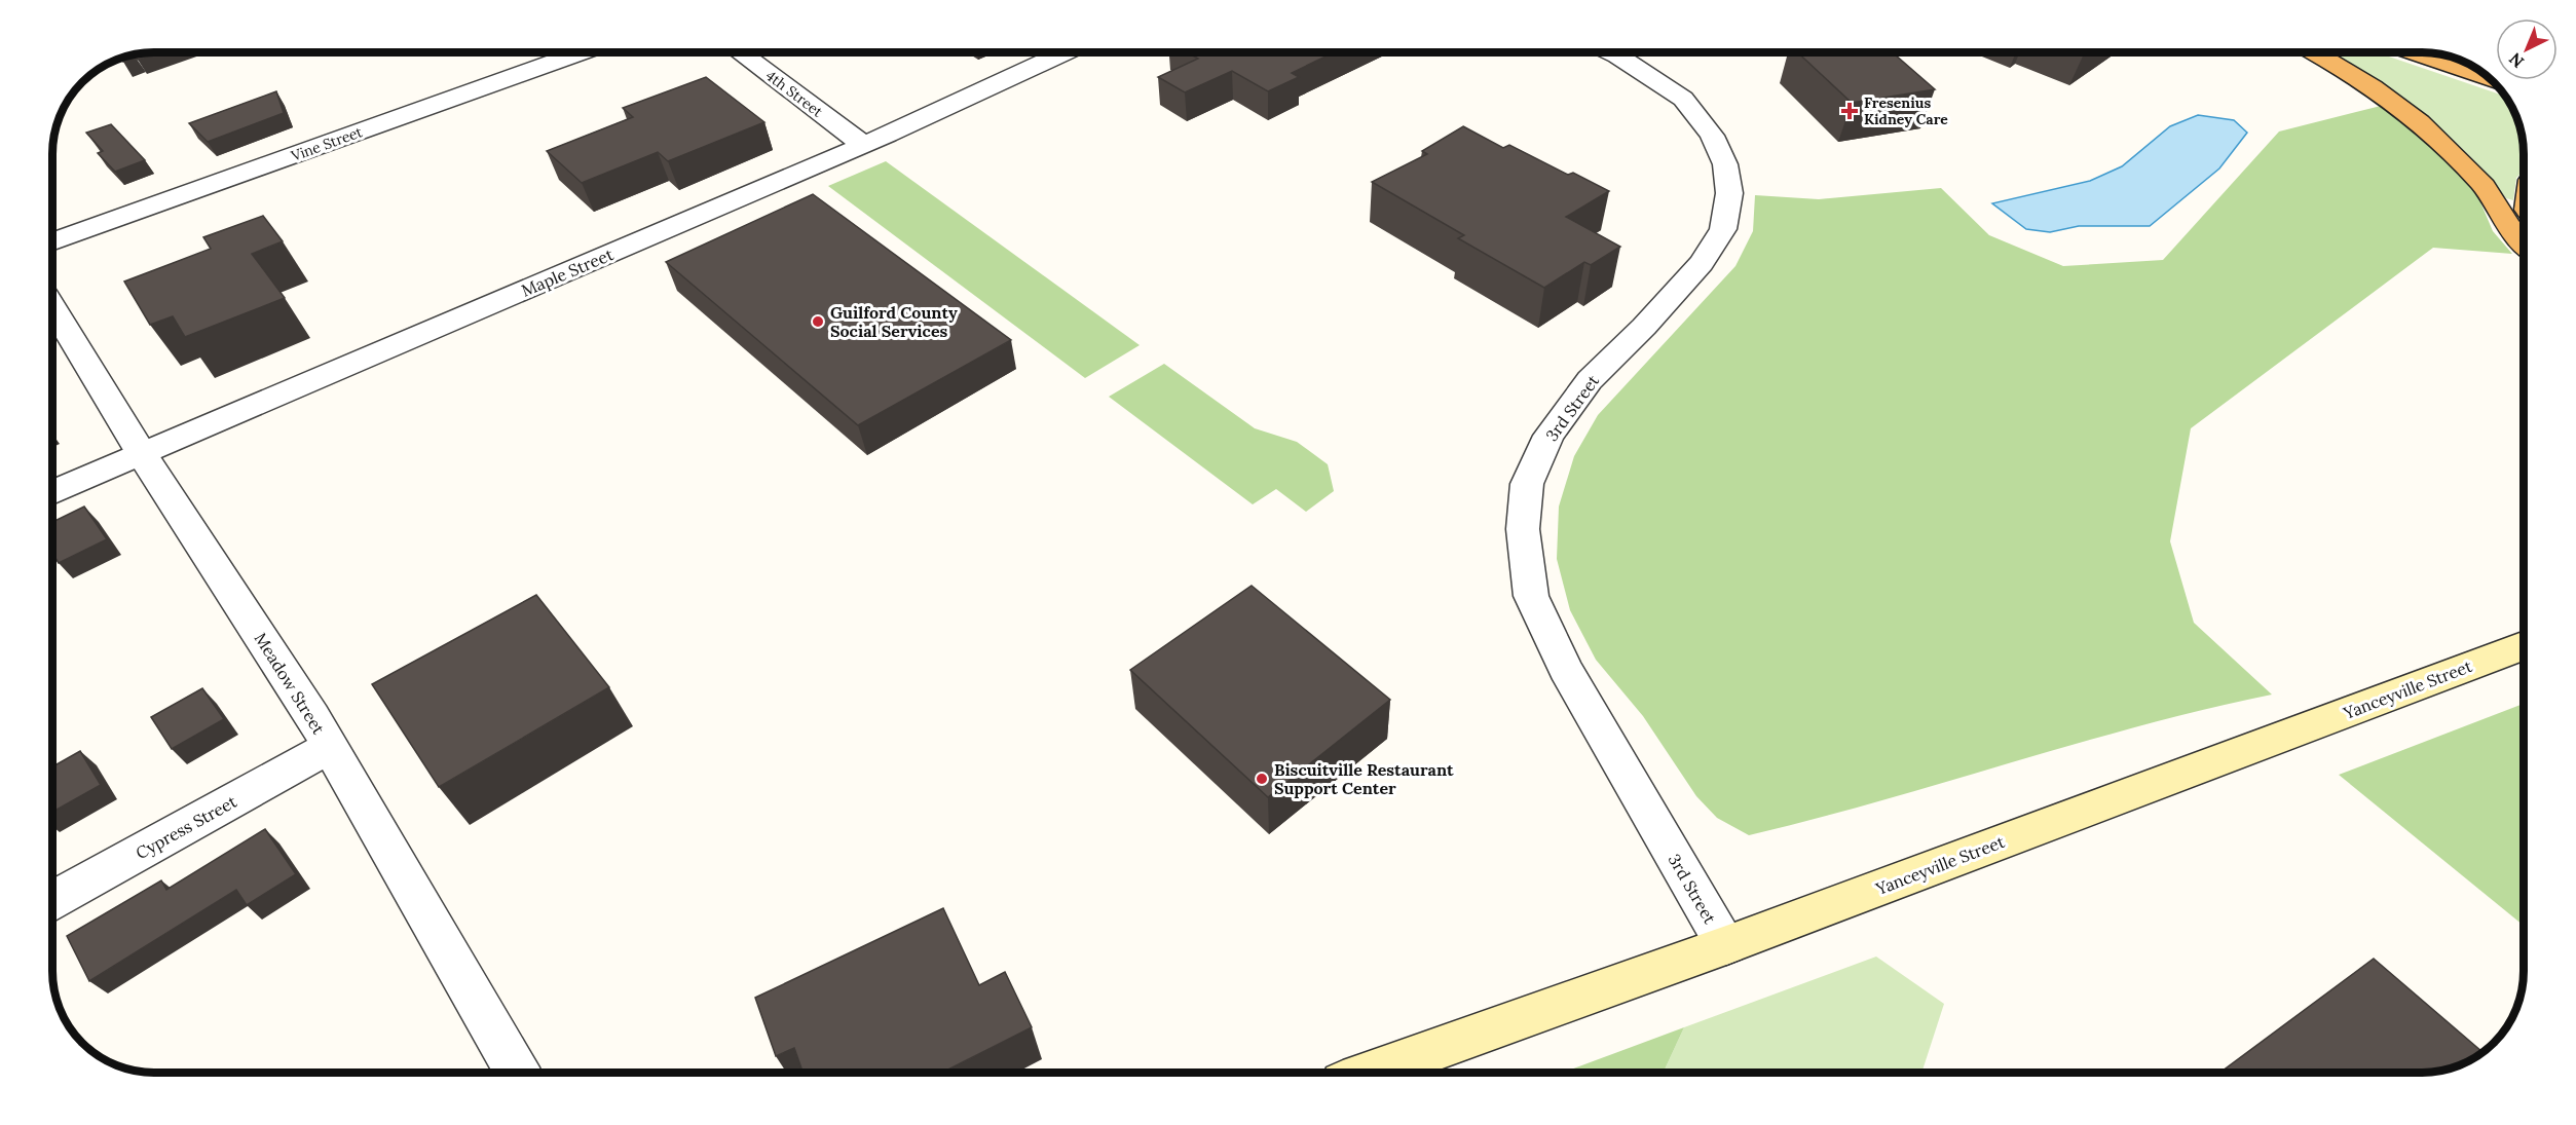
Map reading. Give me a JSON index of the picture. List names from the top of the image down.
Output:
{
  "streets": {
    "main road": ["Yanceyville Street"],
    "street": [
      "4th Street",
      "Vine Street",
      "Maple Street",
      "3rd Street",
      "Meadow Street",
      "Cypress Street"
    ]
  },
  "crossings": [
    ["4th Street", "Maple Street"],
    ["Maple Street", "Meadow Street"],
    ["3rd Street", "Yanceyville Street"],
    ["Meadow Street", "Cypress Street"]
  ],
  "places": {
    "health": ["Fresenius Kidney Care"],
    "other": ["Guilford County Social Services", "Biscuitville Restaurant Support Center"]
  },
  "north": "bottom left"
}
